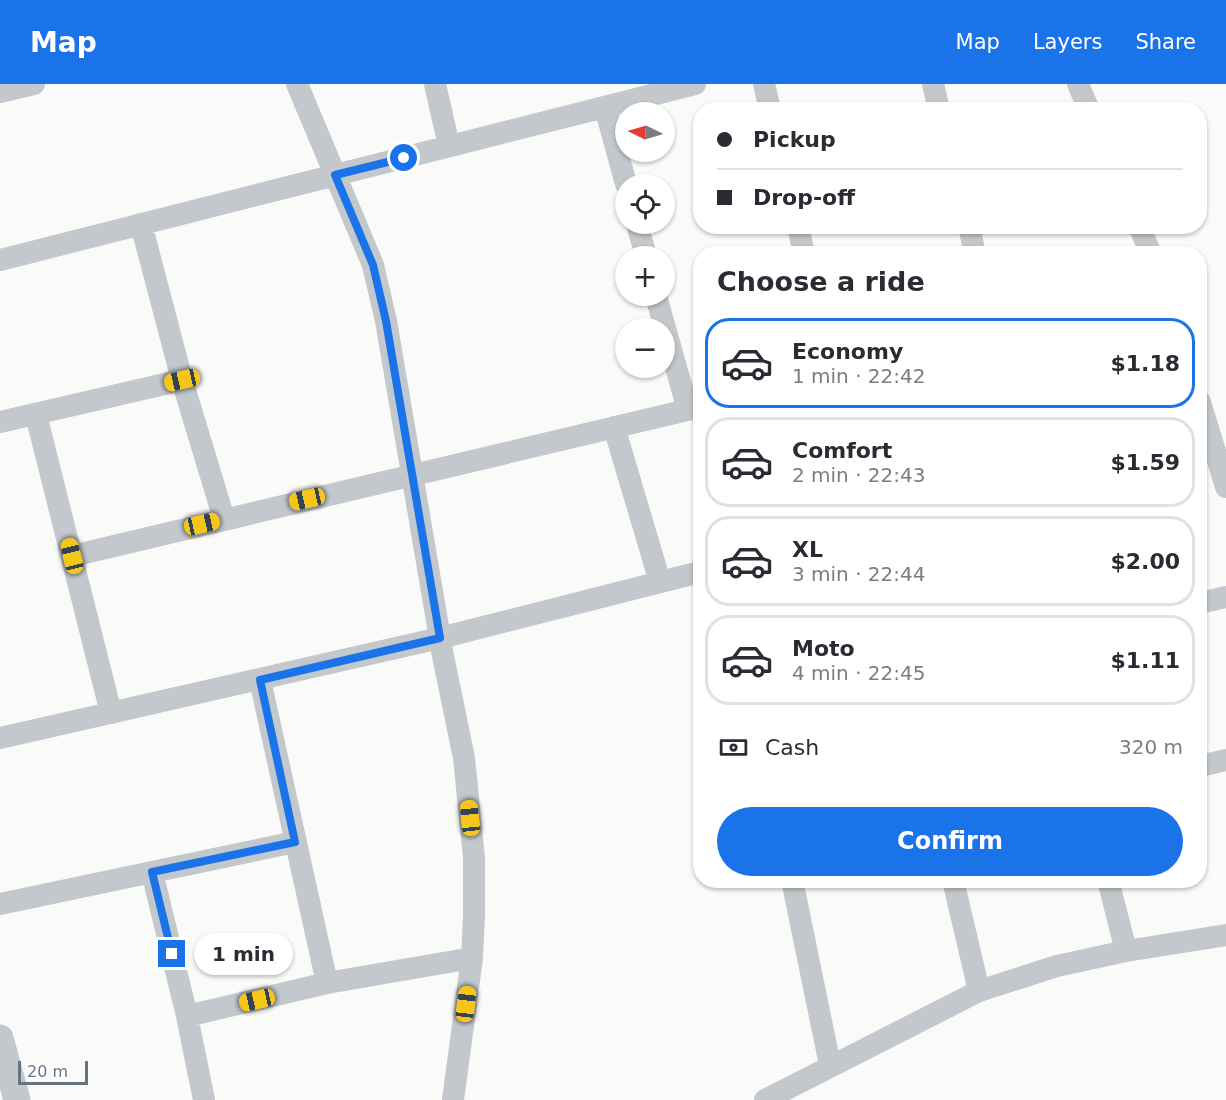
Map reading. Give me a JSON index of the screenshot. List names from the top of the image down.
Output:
{
  "scale_bar": "20 m",
  "north": "left",
  "page": {
    "header": "Map",
    "nav": ["Map", "Layers", "Share"],
    "map_buttons": ["+", "−"],
    "banner": ["Pickup", "Drop-off"],
    "heading": "Choose a ride",
    "list": [
      {
        "name": "Economy",
        "note": "1 min · 22:42",
        "value": "$1.18"
      },
      {
        "name": "Comfort",
        "note": "2 min · 22:43",
        "value": "$1.59"
      },
      {
        "name": "XL",
        "note": "3 min · 22:44",
        "value": "$2.00"
      },
      {
        "name": "Moto",
        "note": "4 min · 22:45",
        "value": "$1.11"
      }
    ],
    "pay": ["Cash", "320 m"],
    "buttons": "Confirm",
    "bubble": "1 min",
    "scale": "20 m"
  }
}
